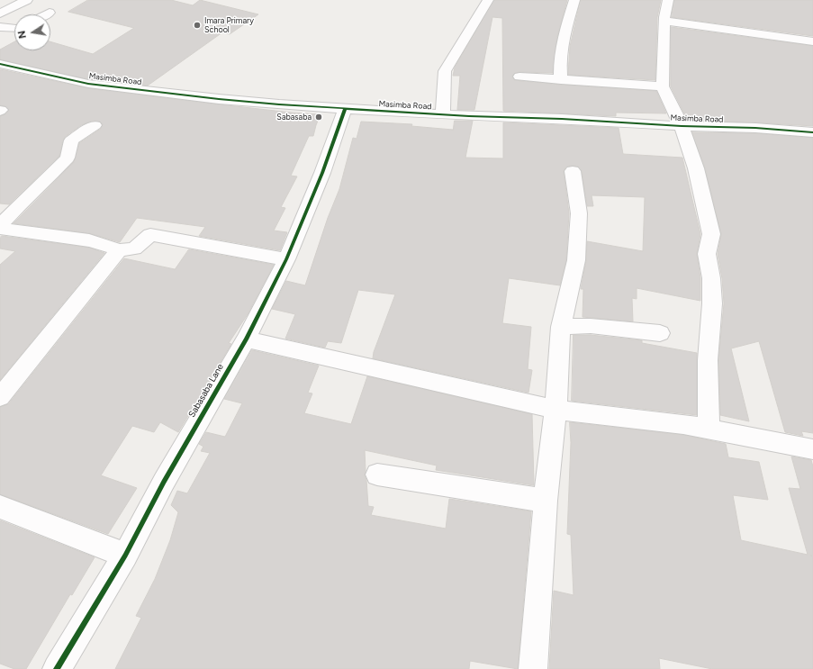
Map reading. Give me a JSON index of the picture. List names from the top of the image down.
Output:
{
  "streets": {
    "street": ["Masimba Road", "Sabasaba Lane"]
  },
  "crossings": [
    ["Masimba Road", "Sabasaba Lane"]
  ],
  "places": ["Imara Primary School", "Sabasaba"],
  "north": "left"
}
